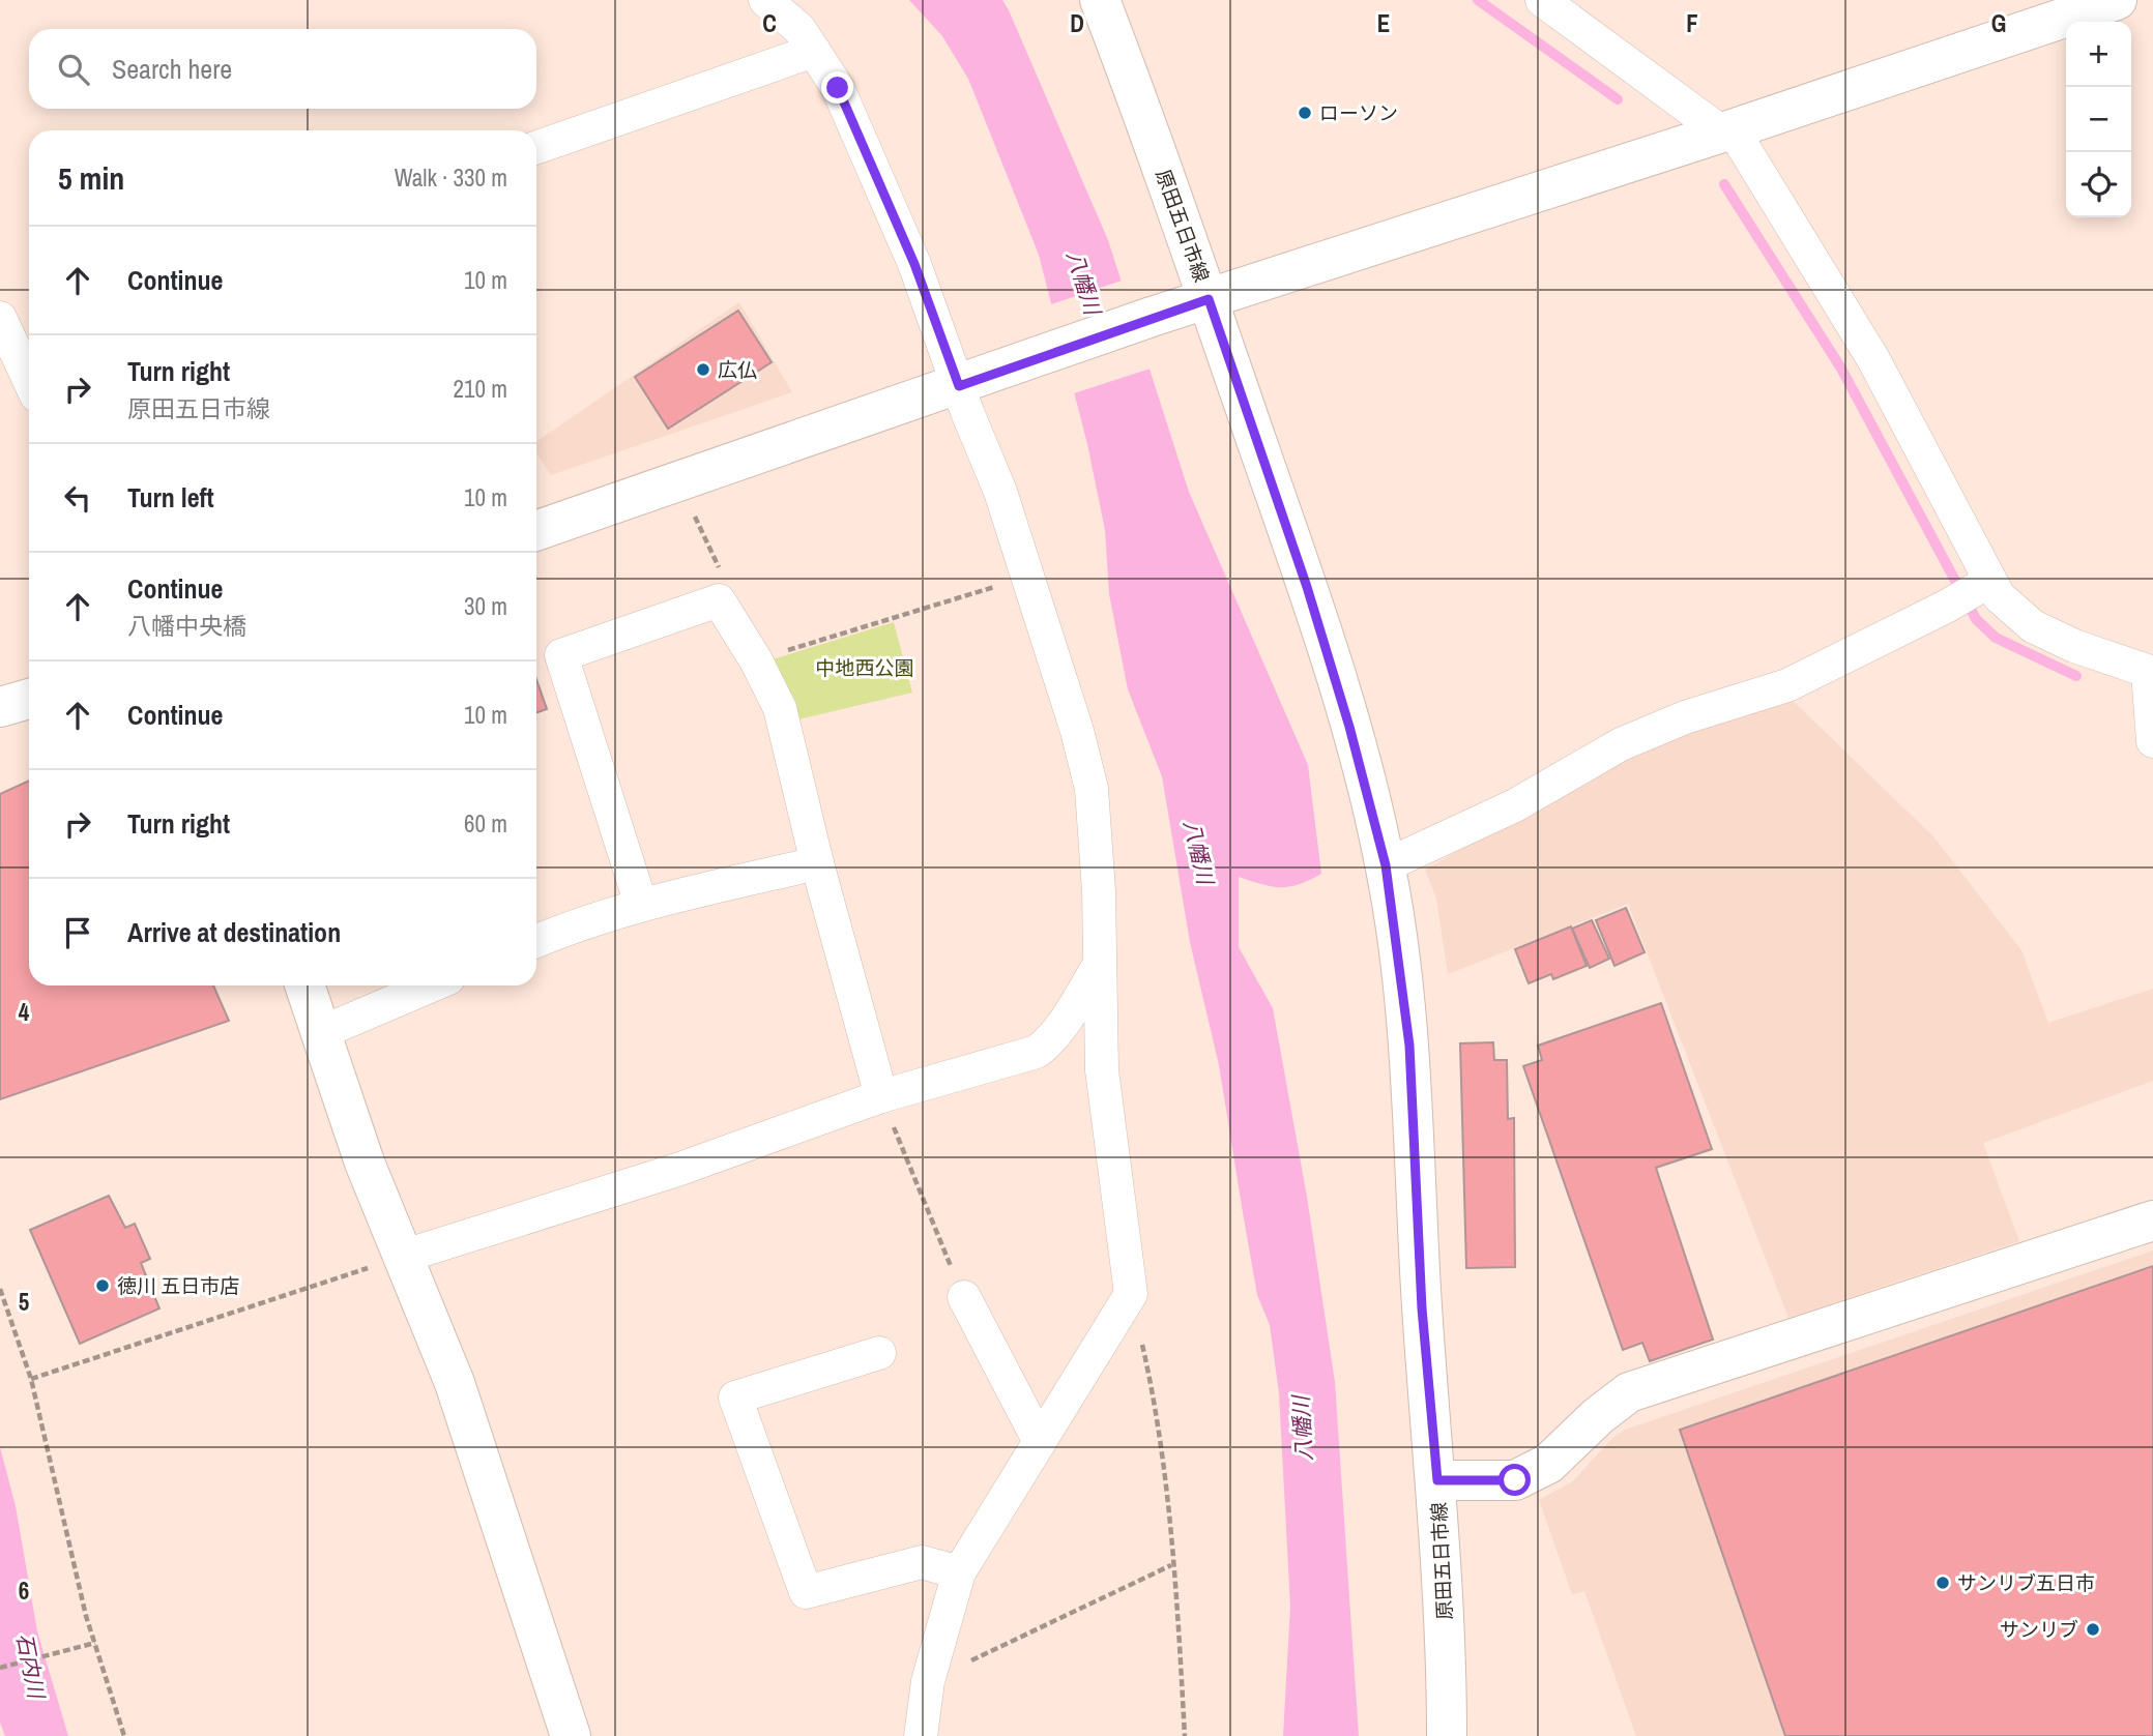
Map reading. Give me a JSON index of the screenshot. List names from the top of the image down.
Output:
{
  "streets": {
    "street": ["原田五日市線"]
  },
  "water": ["八幡川", "石内川"],
  "parks": ["中地西公園"],
  "places": [
    "ローソン",
    "広仏",
    "徳川 五日市店",
    "サンリブ五日市",
    "サンリブ"
  ],
  "page": {
    "map_buttons": ["+", "−"],
    "search": "Search here",
    "heading": ["5 min", "Walk · 330 m"],
    "list": [
      ["Continue", "10 m"],
      ["Turn right", "原田五日市線", "210 m"],
      ["Turn left", "10 m"],
      ["Continue", "八幡中央橋", "30 m"],
      ["Continue", "10 m"],
      ["Turn right", "60 m"],
      "Arrive at destination"
    ]
  },
  "grid": {
    "columns": [
      "C",
      "D",
      "E",
      "F",
      "G"
    ],
    "rows": ["4", "5", "6"]
  }
}
